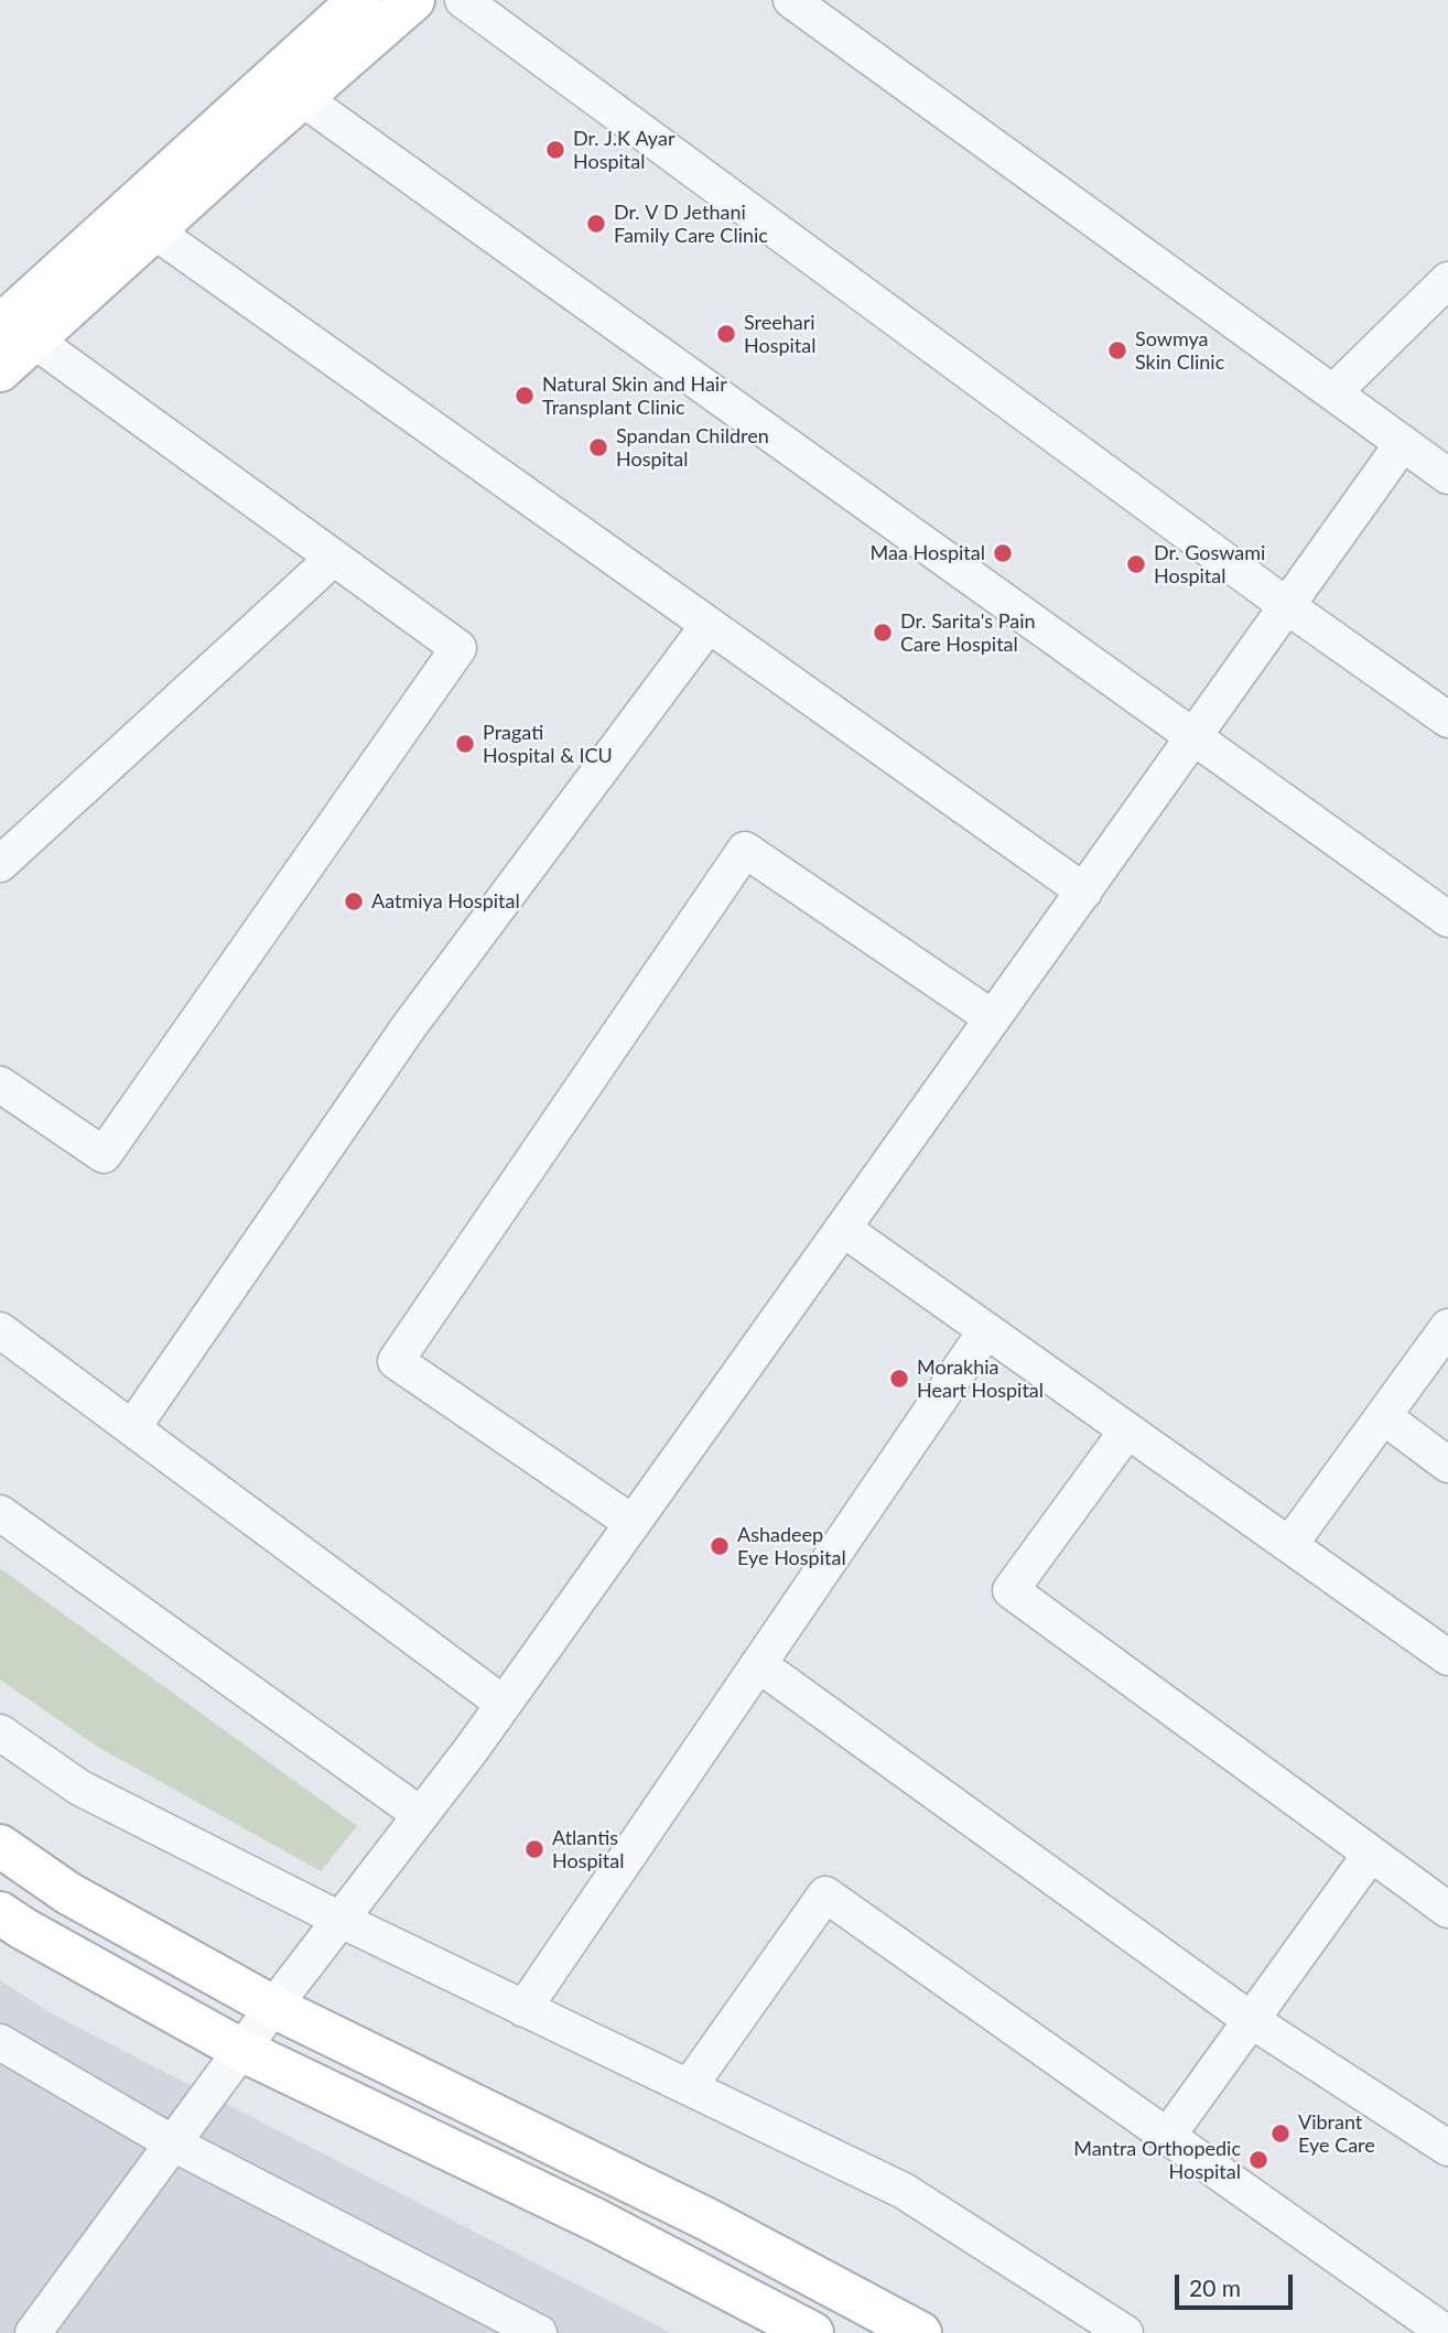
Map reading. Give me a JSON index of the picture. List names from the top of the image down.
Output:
{
  "places": [
    "Dr. J.K Ayar Hospital",
    "Dr. V D Jethani Family Care Clinic",
    "Sreehari Hospital",
    "Sowmya Skin Clinic",
    "Natural Skin and Hair Transplant Clinic",
    "Spandan Children Hospital",
    "Maa Hospital",
    "Dr. Goswami Hospital",
    "Dr. Sarita's Pain Care Hospital",
    "Pragati Hospital & ICU",
    "Aatmiya Hospital",
    "Morakhia Heart Hospital",
    "Ashadeep Eye Hospital",
    "Atlantis Hospital",
    "Vibrant Eye Care",
    "Mantra Orthopedic Hospital"
  ],
  "scale_bar": "20 m"
}
